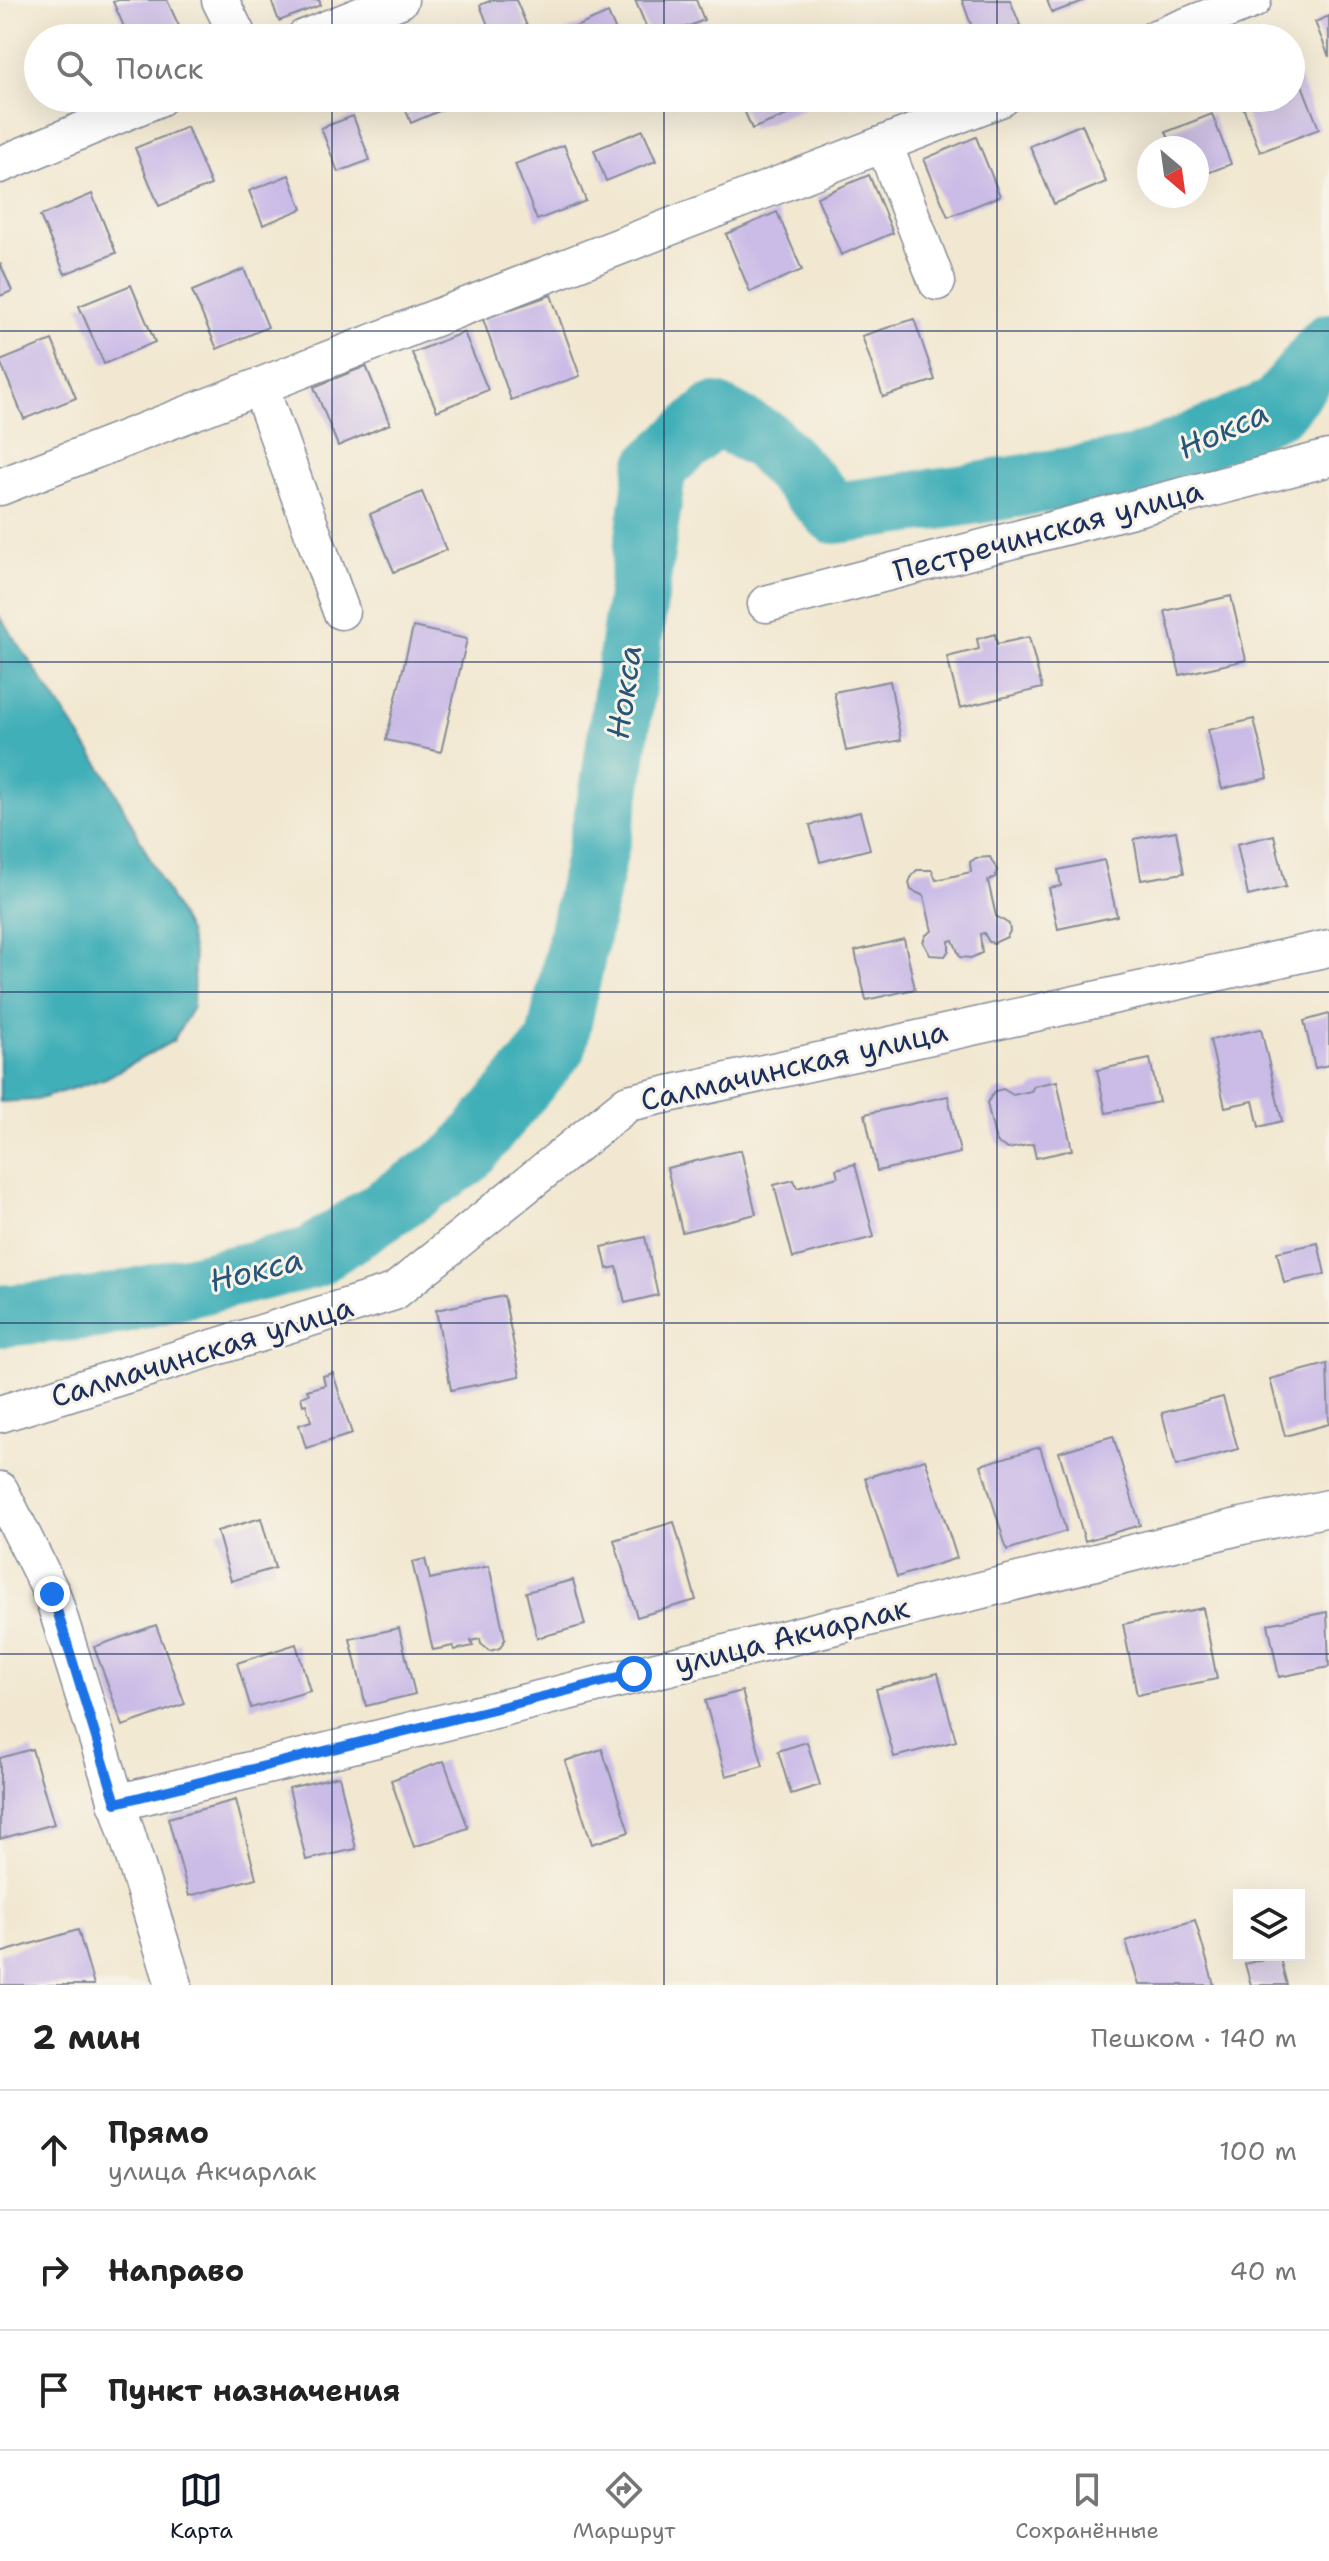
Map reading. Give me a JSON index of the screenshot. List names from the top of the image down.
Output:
{
  "streets": {
    "street": ["Пестречинская улица", "Салмачинская улица", "улица Акчарлак"]
  },
  "water": ["Нокса"],
  "north": "bottom right",
  "page": {
    "search": "Поиск",
    "heading": ["2 мин", "Пешком · 140 m"],
    "list": [
      ["Прямо", "улица Акчарлак", "100 m"],
      ["Направо", "40 m"],
      "Пункт назначения"
    ],
    "nav": ["Карта", "Маршрут", "Сохранённые"]
  }
}
